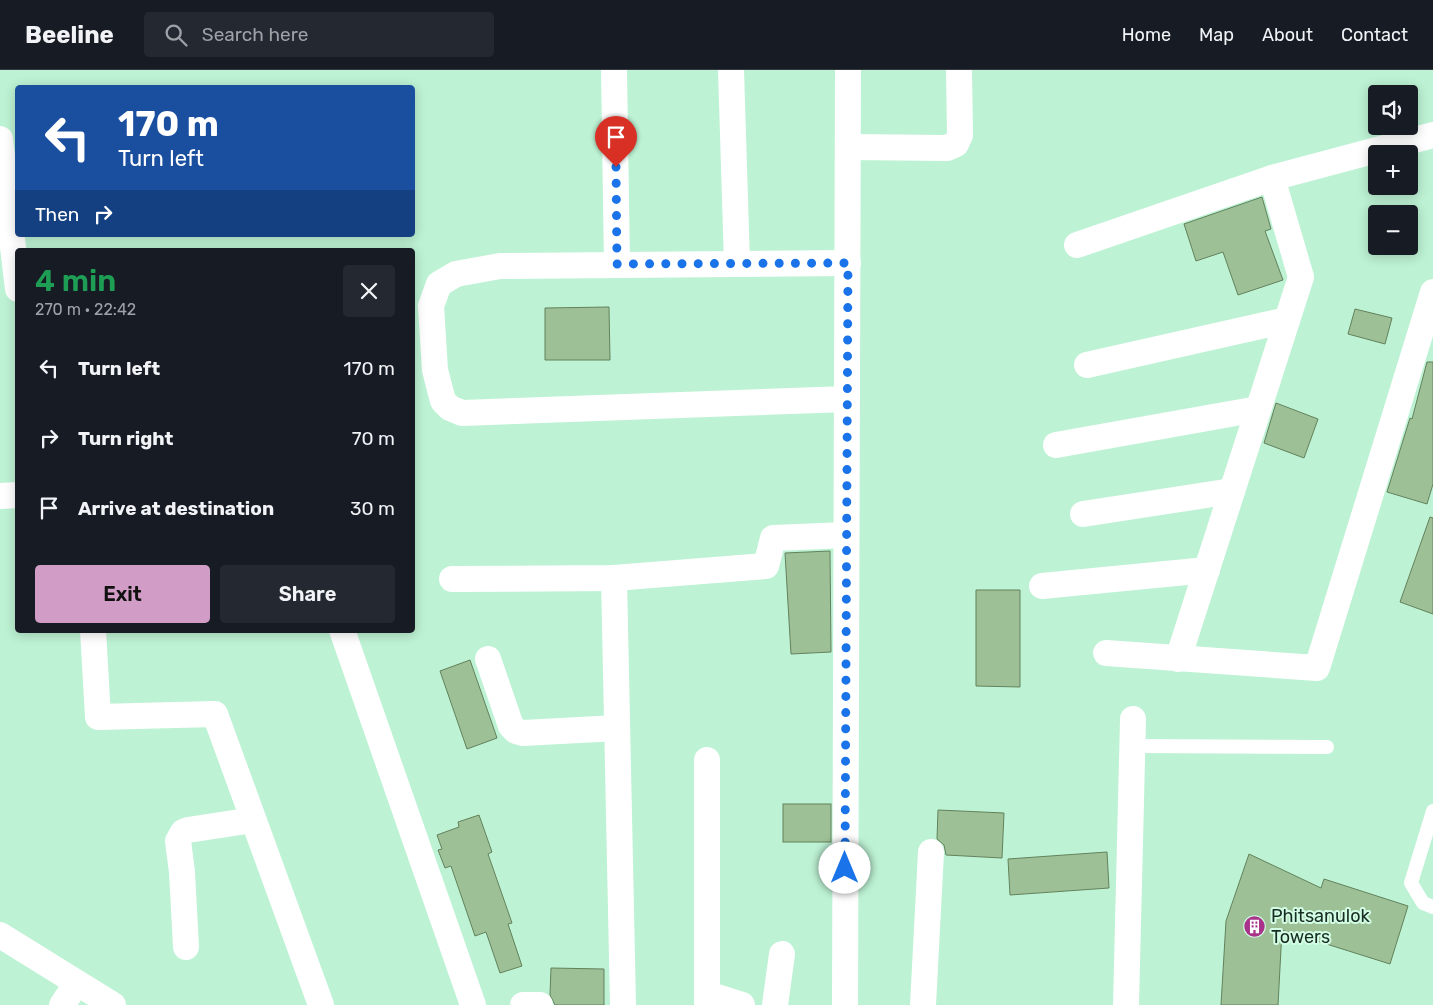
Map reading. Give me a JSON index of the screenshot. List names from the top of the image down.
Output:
{
  "places": {
    "building": ["Phitsanulok Towers"]
  },
  "page": {
    "header": "Beeline",
    "search": "Search here",
    "nav": [
      "Home",
      "Map",
      "About",
      "Contact"
    ],
    "map_buttons": ["+", "−"],
    "turn": ["170 m", "Turn left"],
    "then": "Then",
    "heading": ["4 min", "270 m · 22:42"],
    "list": [
      {
        "name": "Turn left",
        "value": "170 m"
      },
      {
        "name": "Turn right",
        "value": "70 m"
      },
      {
        "name": "Arrive at destination",
        "value": "30 m"
      }
    ],
    "buttons": ["Exit", "Share"]
  }
}
